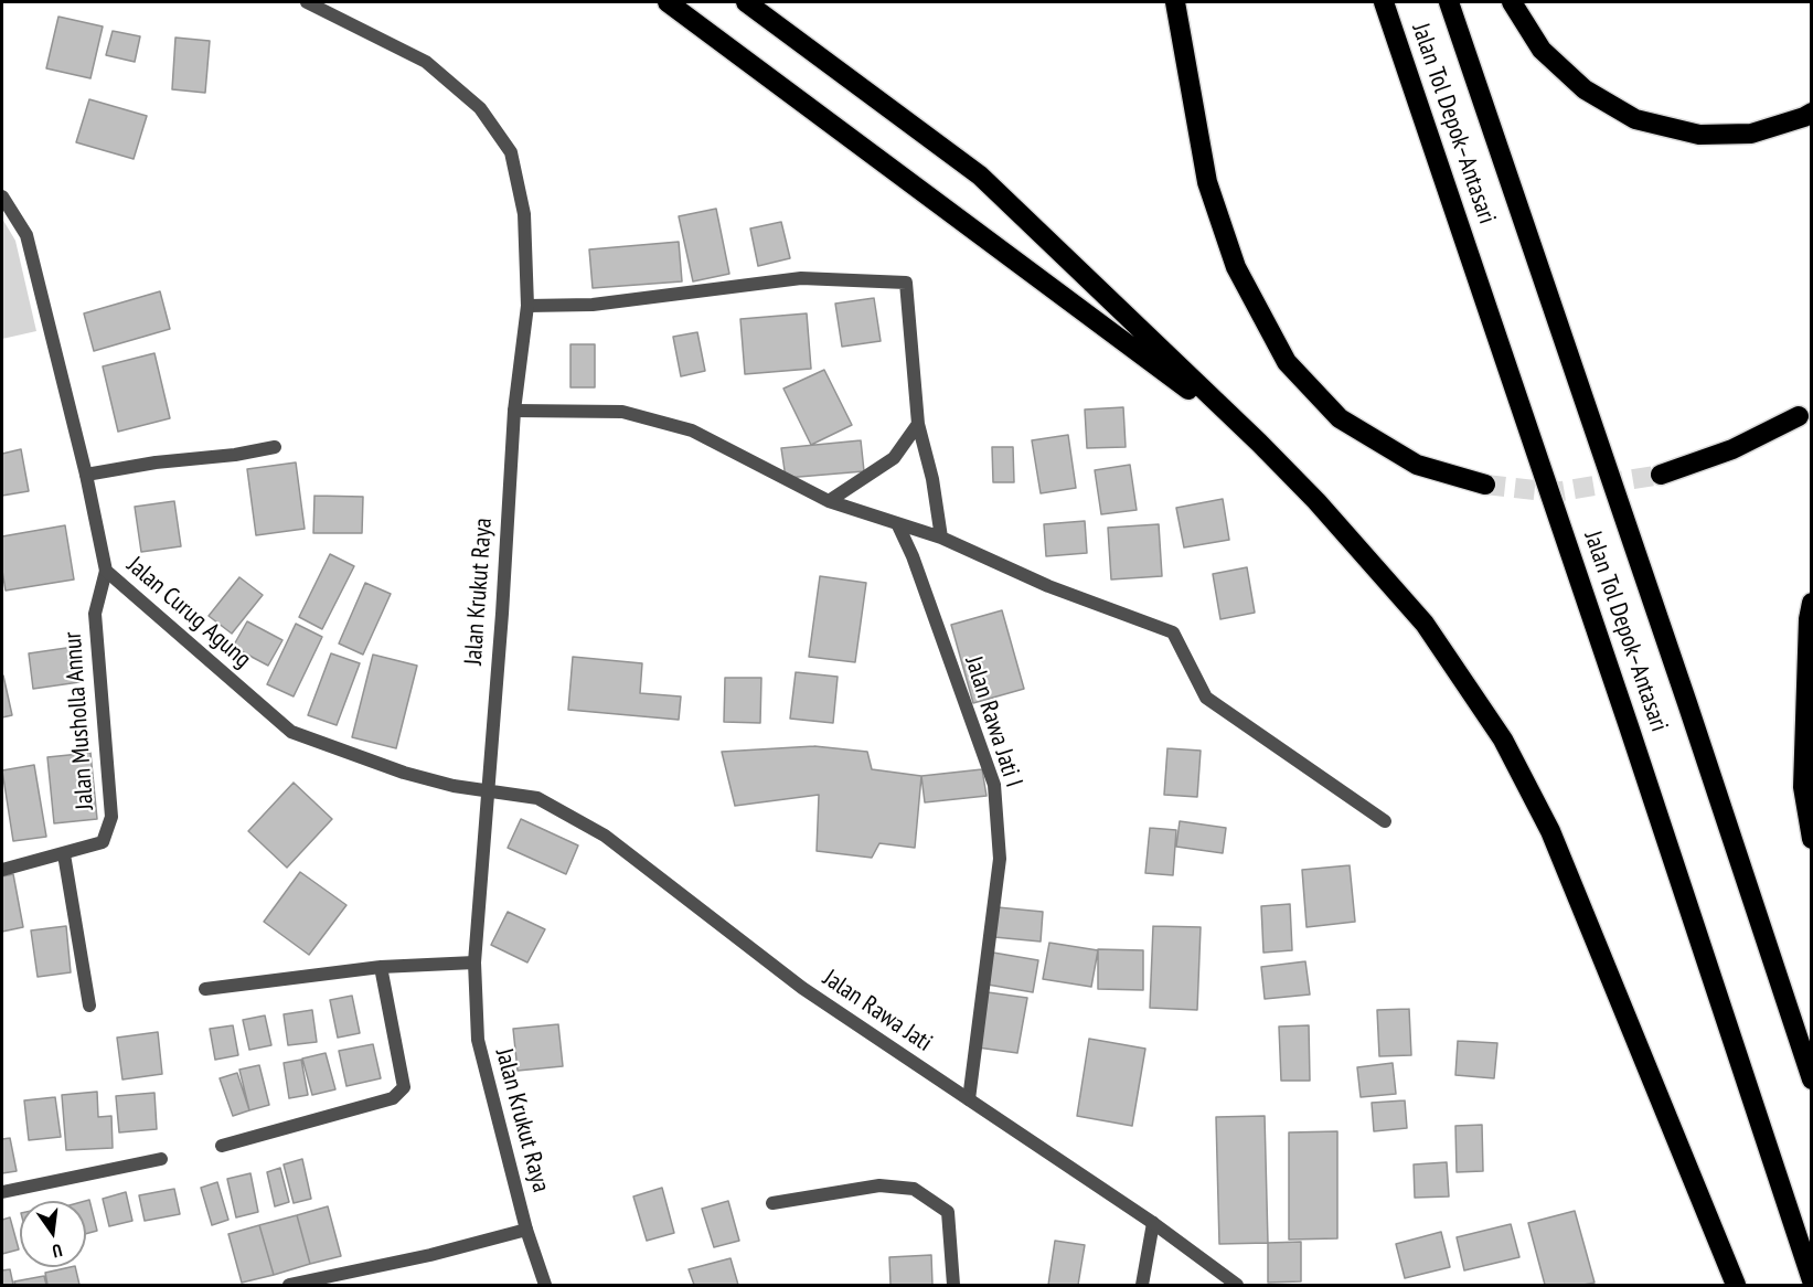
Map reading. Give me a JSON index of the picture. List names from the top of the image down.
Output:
{
  "streets": {
    "highway": ["Jalan Tol Depok–Antasari"],
    "street": [
      "Jalan Krukut Raya",
      "Jalan Curug Agung",
      "Jalan Musholla Annur",
      "Jalan Rawa Jati I",
      "Jalan Rawa Jati"
    ]
  },
  "crossings": [
    ["Jalan Krukut Raya", "Jalan Curug Agung"],
    ["Jalan Krukut Raya", "Jalan Rawa Jati"],
    ["Jalan Curug Agung", "Jalan Musholla Annur"],
    ["Jalan Curug Agung", "Jalan Rawa Jati"],
    ["Jalan Rawa Jati I", "Jalan Rawa Jati"]
  ],
  "north": "bottom"
}
